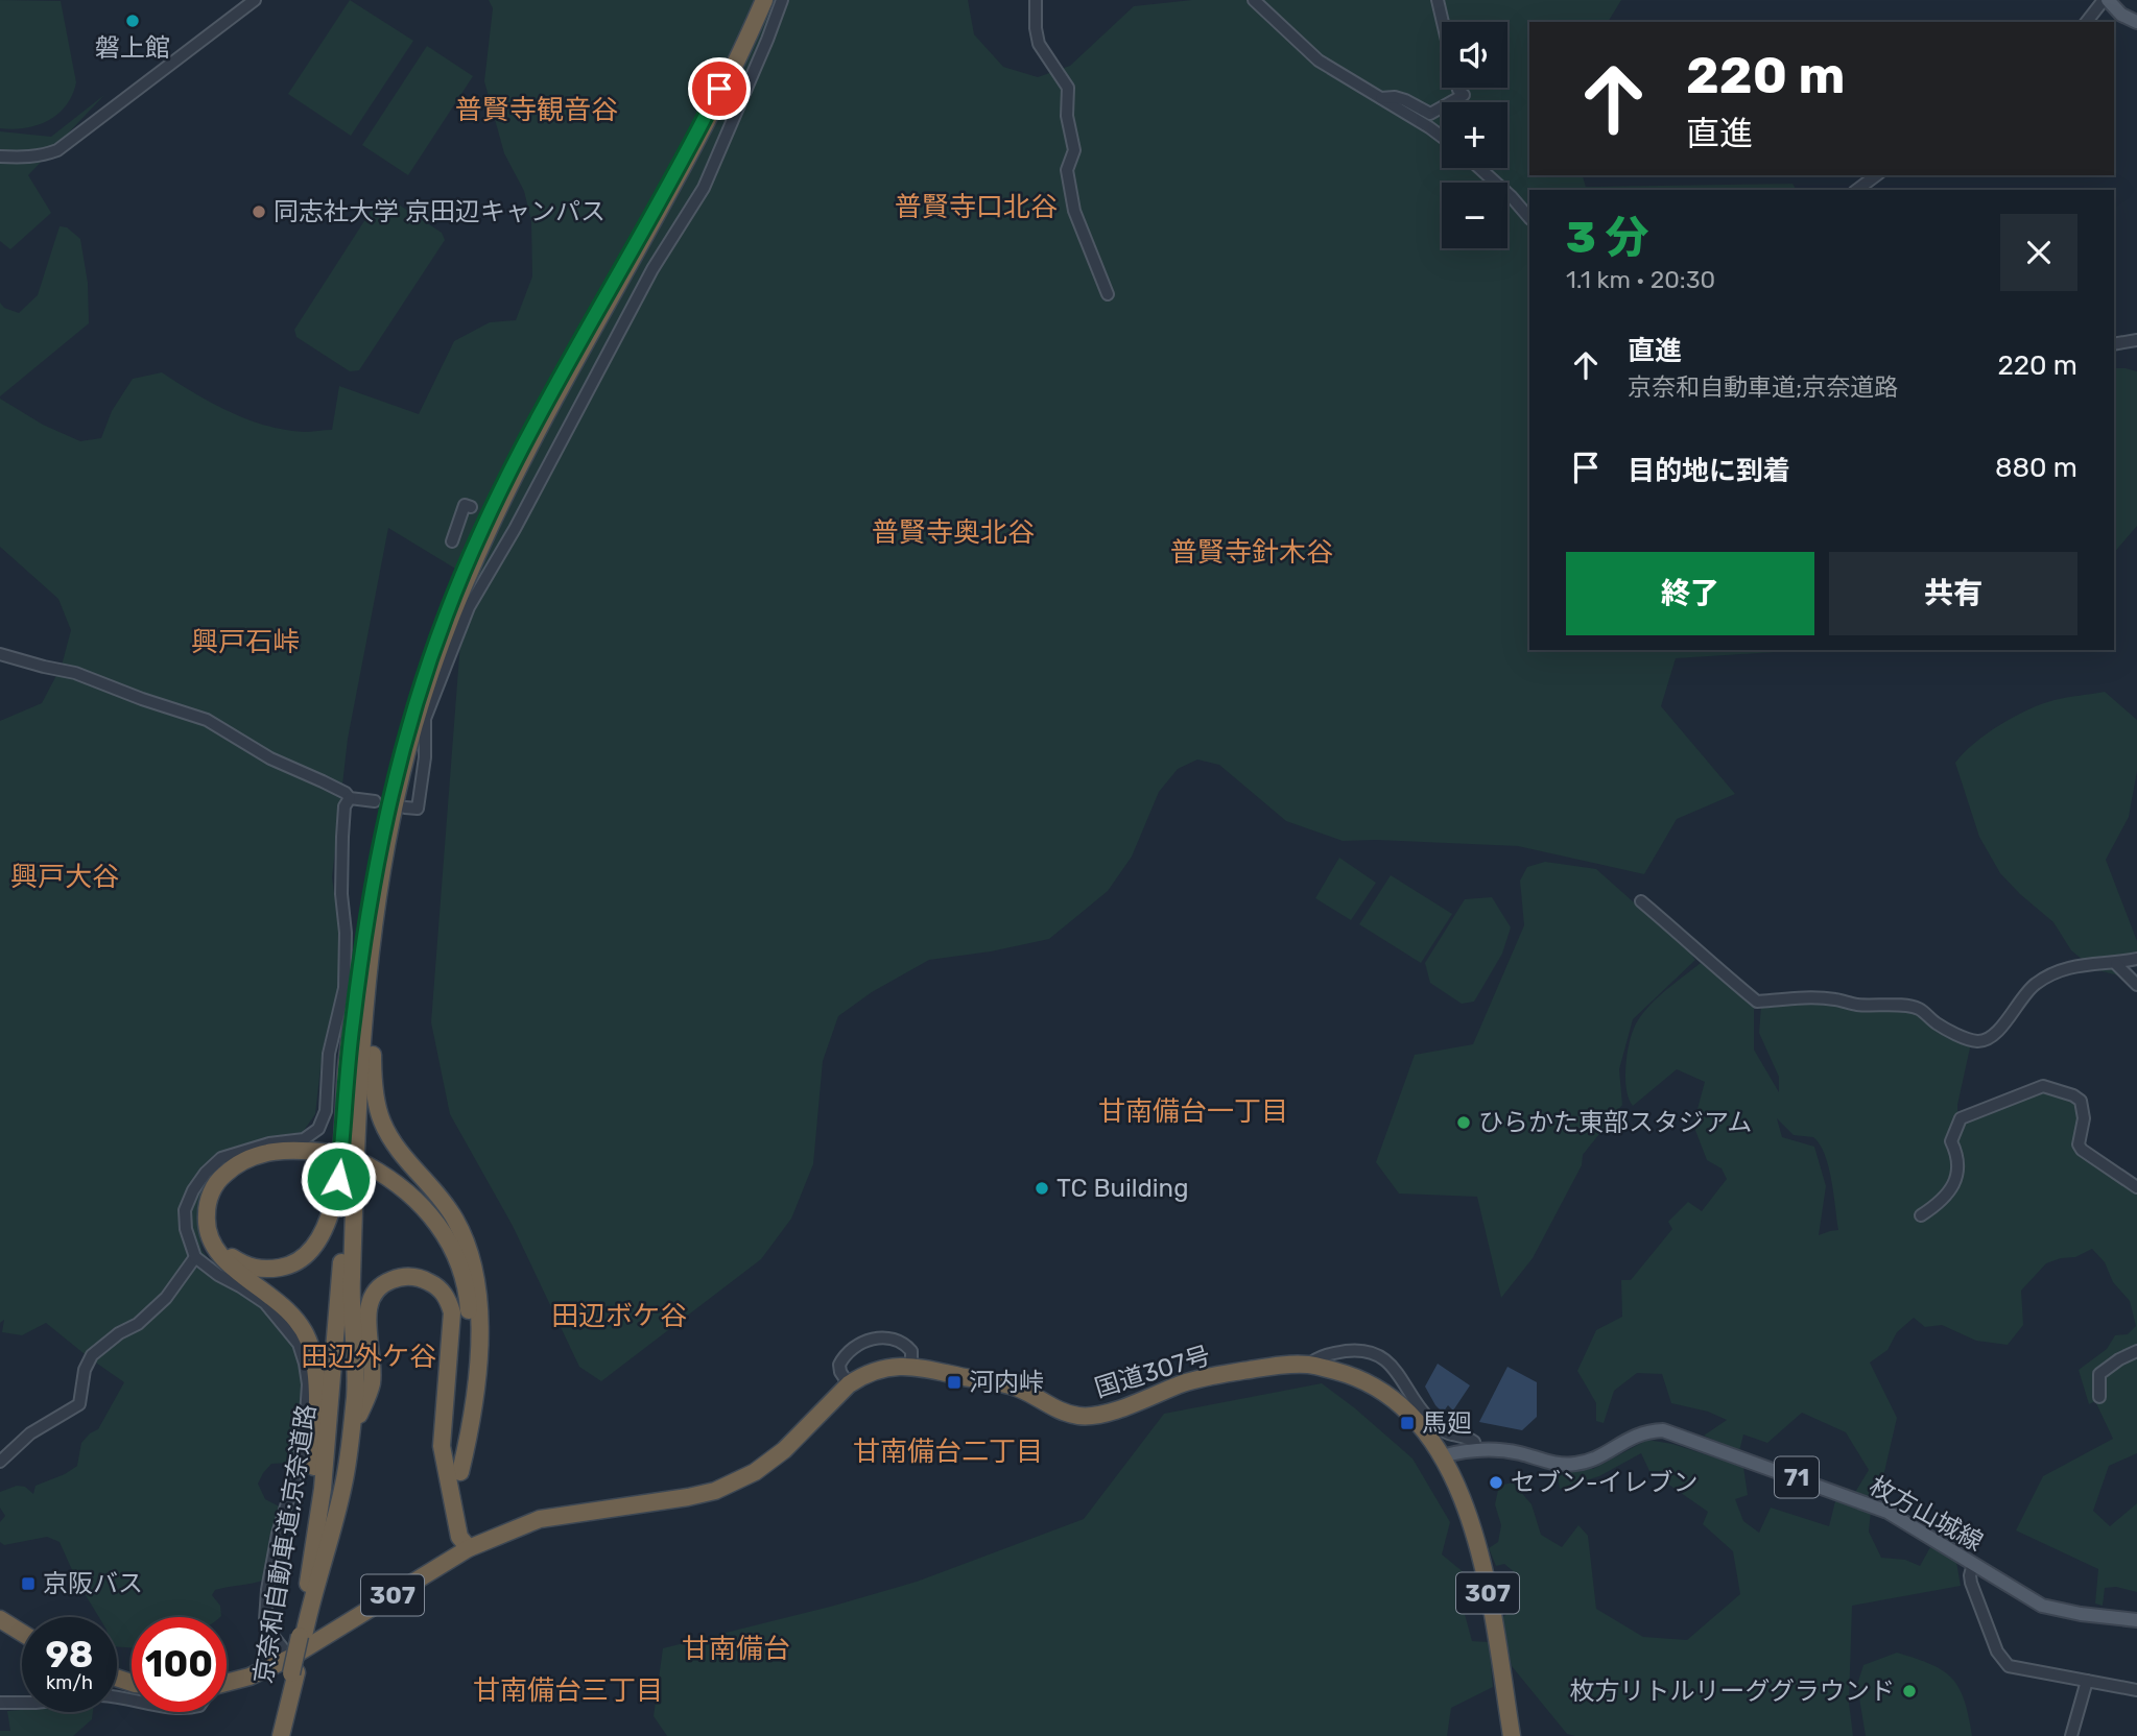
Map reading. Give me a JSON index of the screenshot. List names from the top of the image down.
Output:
{
  "streets": {
    "highway": ["国道307号", "京奈和自動車道;京奈道路", "307"],
    "main road": ["71", "枚方山城線"]
  },
  "crossings": [
    ["国道307号", "枚方山城線"],
    ["国道307号", "京奈和自動車道;京奈道路"]
  ],
  "districts": [
    "普賢寺観音谷",
    "普賢寺口北谷",
    "普賢寺奥北谷",
    "普賢寺針木谷",
    "興戸石峠",
    "興戸大谷",
    "甘南備台一丁目",
    "田辺ボケ谷",
    "田辺外ケ谷",
    "甘南備台二丁目",
    "甘南備台",
    "甘南備台三丁目"
  ],
  "places": {
    "other": [
      "磐上館",
      "同志社大学 京田辺キャンパス",
      "ひらかた東部スタジアム",
      "TC Building",
      "セブン-イレブン",
      "枚方リトルリーググラウンド"
    ],
    "transit": ["河内峠", "馬廻", "京阪バス"]
  },
  "page": {
    "map_buttons": ["+", "−"],
    "turn": ["220 m", "直進"],
    "heading": ["3 分", "1.1 km · 20:30"],
    "list": [
      {
        "name": "直進",
        "note": "京奈和自動車道;京奈道路",
        "value": "220 m"
      },
      {
        "name": "目的地に到着",
        "value": "880 m"
      }
    ],
    "buttons": ["終了", "共有"],
    "speed": "98 km/h",
    "limit": "100"
  }
}
